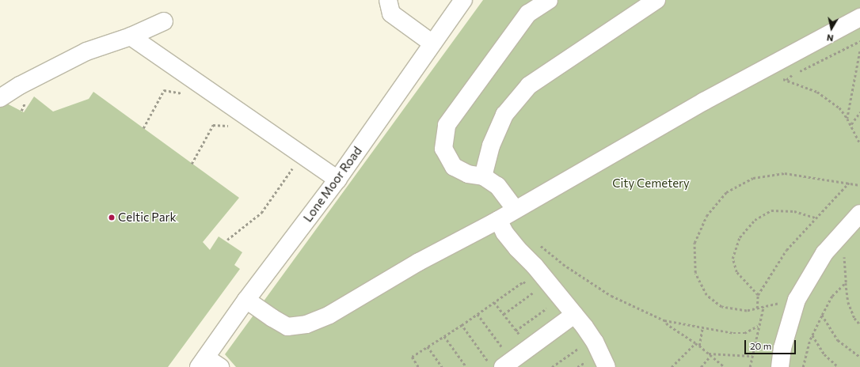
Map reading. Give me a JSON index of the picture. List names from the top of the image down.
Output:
{
  "streets": {
    "main road": ["Lone Moor Road"]
  },
  "parks": ["City Cemetery"],
  "places": ["Celtic Park"],
  "scale_bar": "20 m",
  "north": "bottom"
}
